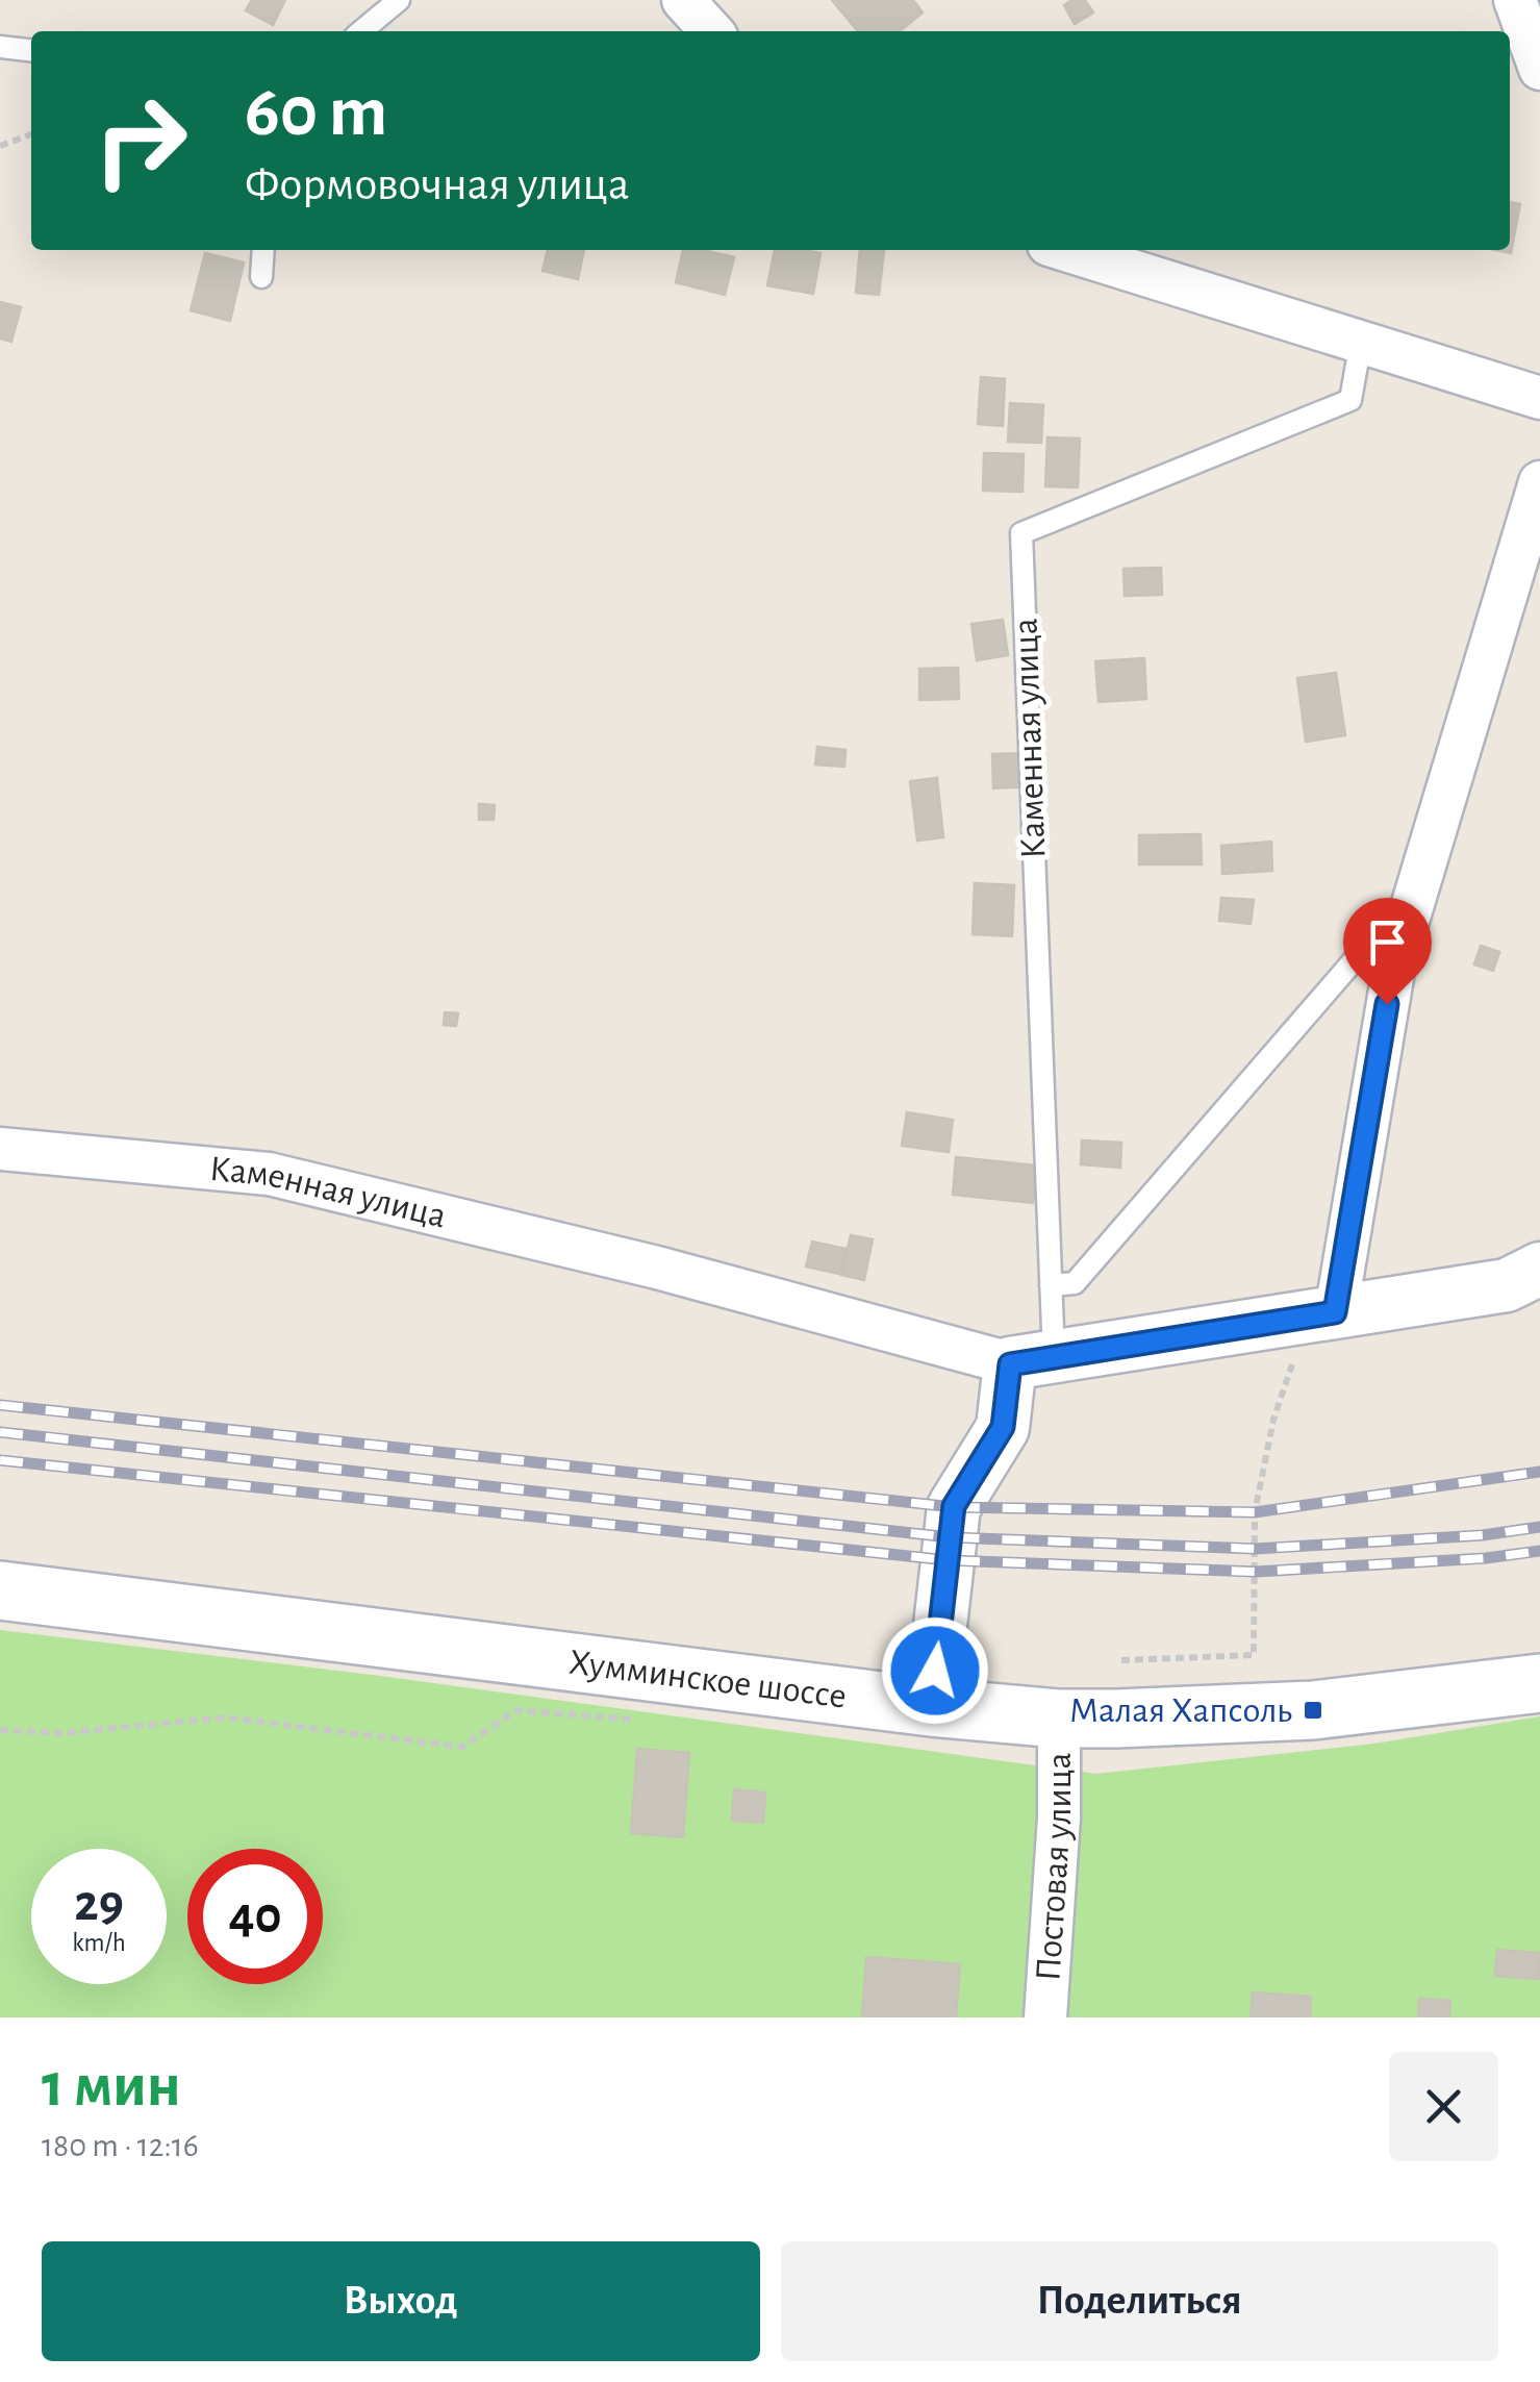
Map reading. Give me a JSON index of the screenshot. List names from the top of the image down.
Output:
{
  "streets": {
    "main road": ["Хумминское шоссе"],
    "street": ["Каменная улица", "Постовая улица"]
  },
  "crossings": [
    ["Хумминское шоссе", "Постовая улица"]
  ],
  "places": {
    "transit": ["Малая Хапсоль"]
  },
  "page": {
    "turn": ["60 m", "Формовочная улица"],
    "speed": "29 km/h",
    "limit": "40",
    "heading": ["1 мин", "180 m · 12:16"],
    "buttons": ["Выход", "Поделиться"]
  }
}
